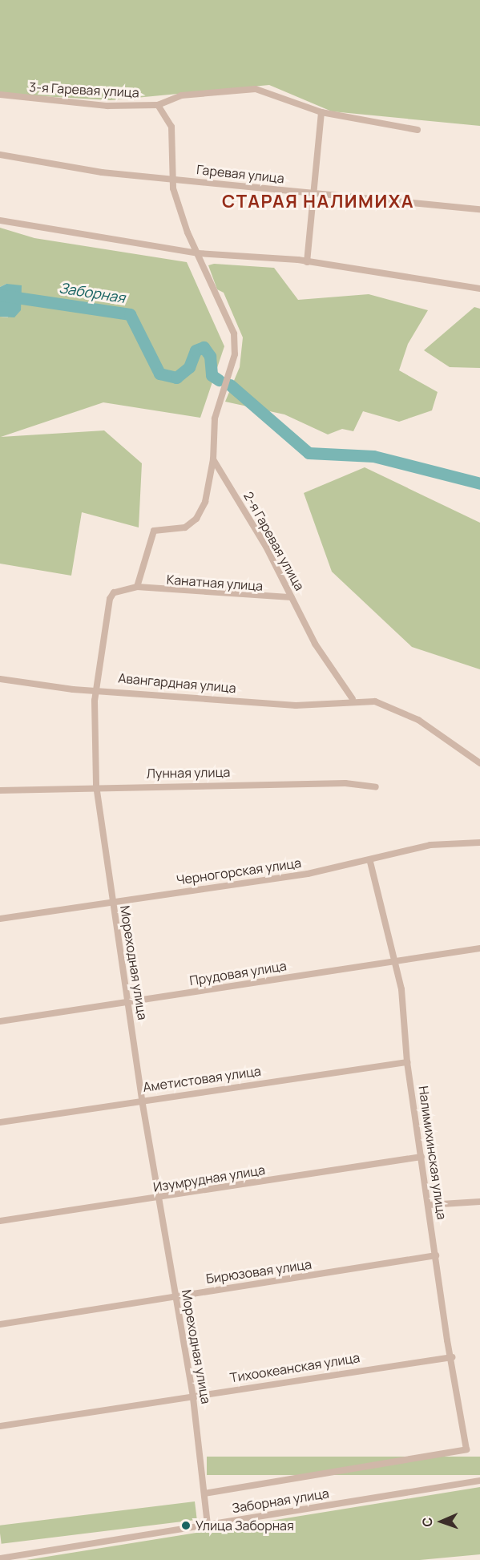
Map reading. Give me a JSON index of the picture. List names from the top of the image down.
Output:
{
  "streets": {
    "street": [
      "3-я Гаревая улица",
      "Гаревая улица",
      "2-я Гаревая улица",
      "Канатная улица",
      "Авангардная улица",
      "Лунная улица",
      "Черногорская улица",
      "Мореходная улица",
      "Прудовая улица",
      "Аметистовая улица",
      "Налимихинская улица",
      "Изумрудная улица",
      "Бирюзовая улица",
      "Тихоокеанская улица",
      "Заборная улица"
    ]
  },
  "crossings": [
    ["2-я Гаревая улица", "Канатная улица"],
    ["2-я Гаревая улица", "Авангардная улица"],
    ["Канатная улица", "Мореходная улица"],
    ["Авангардная улица", "Мореходная улица"],
    ["Лунная улица", "Мореходная улица"],
    ["Черногорская улица", "Мореходная улица"],
    ["Черногорская улица", "Налимихинская улица"],
    ["Мореходная улица", "Прудовая улица"],
    ["Мореходная улица", "Аметистовая улица"],
    ["Мореходная улица", "Налимихинская улица"],
    ["Мореходная улица", "Изумрудная улица"],
    ["Мореходная улица", "Бирюзовая улица"],
    ["Мореходная улица", "Тихоокеанская улица"],
    ["Мореходная улица", "Заборная улица"],
    ["Прудовая улица", "Налимихинская улица"],
    ["Аметистовая улица", "Налимихинская улица"],
    ["Налимихинская улица", "Изумрудная улица"],
    ["Налимихинская улица", "Бирюзовая улица"],
    ["Налимихинская улица", "Тихоокеанская улица"]
  ],
  "districts": ["СТАРАЯ НАЛИМИХА"],
  "water": ["Заборная"],
  "places": ["Улица Заборная"],
  "north": "left"
}
